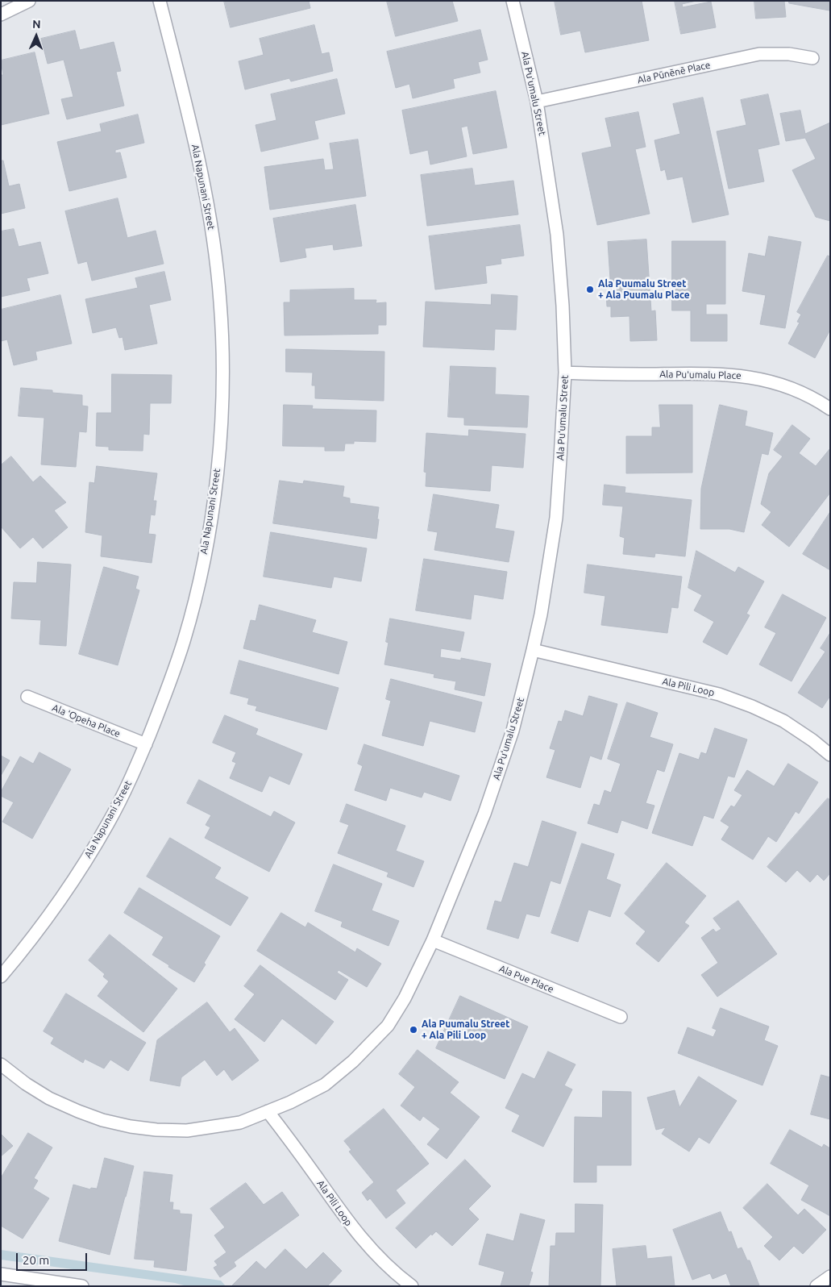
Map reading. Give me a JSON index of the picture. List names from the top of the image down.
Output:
{
  "streets": {
    "street": [
      "Ala Pūnēnē Place",
      "Ala Puʻumalu Street",
      "Ala Napunani Street",
      "Ala Puʻumalu Place",
      "Ala Pili Loop",
      "Ala ʻOpeha Place",
      "Ala Pue Place"
    ]
  },
  "crossings": [
    ["Ala Pūnēnē Place", "Ala Puʻumalu Street"],
    ["Ala Puʻumalu Street", "Ala Puʻumalu Place"],
    ["Ala Puʻumalu Street", "Ala Pili Loop"],
    ["Ala Puʻumalu Street", "Ala Pue Place"],
    ["Ala Napunani Street", "Ala ʻOpeha Place"]
  ],
  "places": ["Ala Puumalu Street + Ala Puumalu Place", "Ala Puumalu Street + Ala Pili Loop"],
  "scale_bar": "20 m",
  "north": "top"
}
